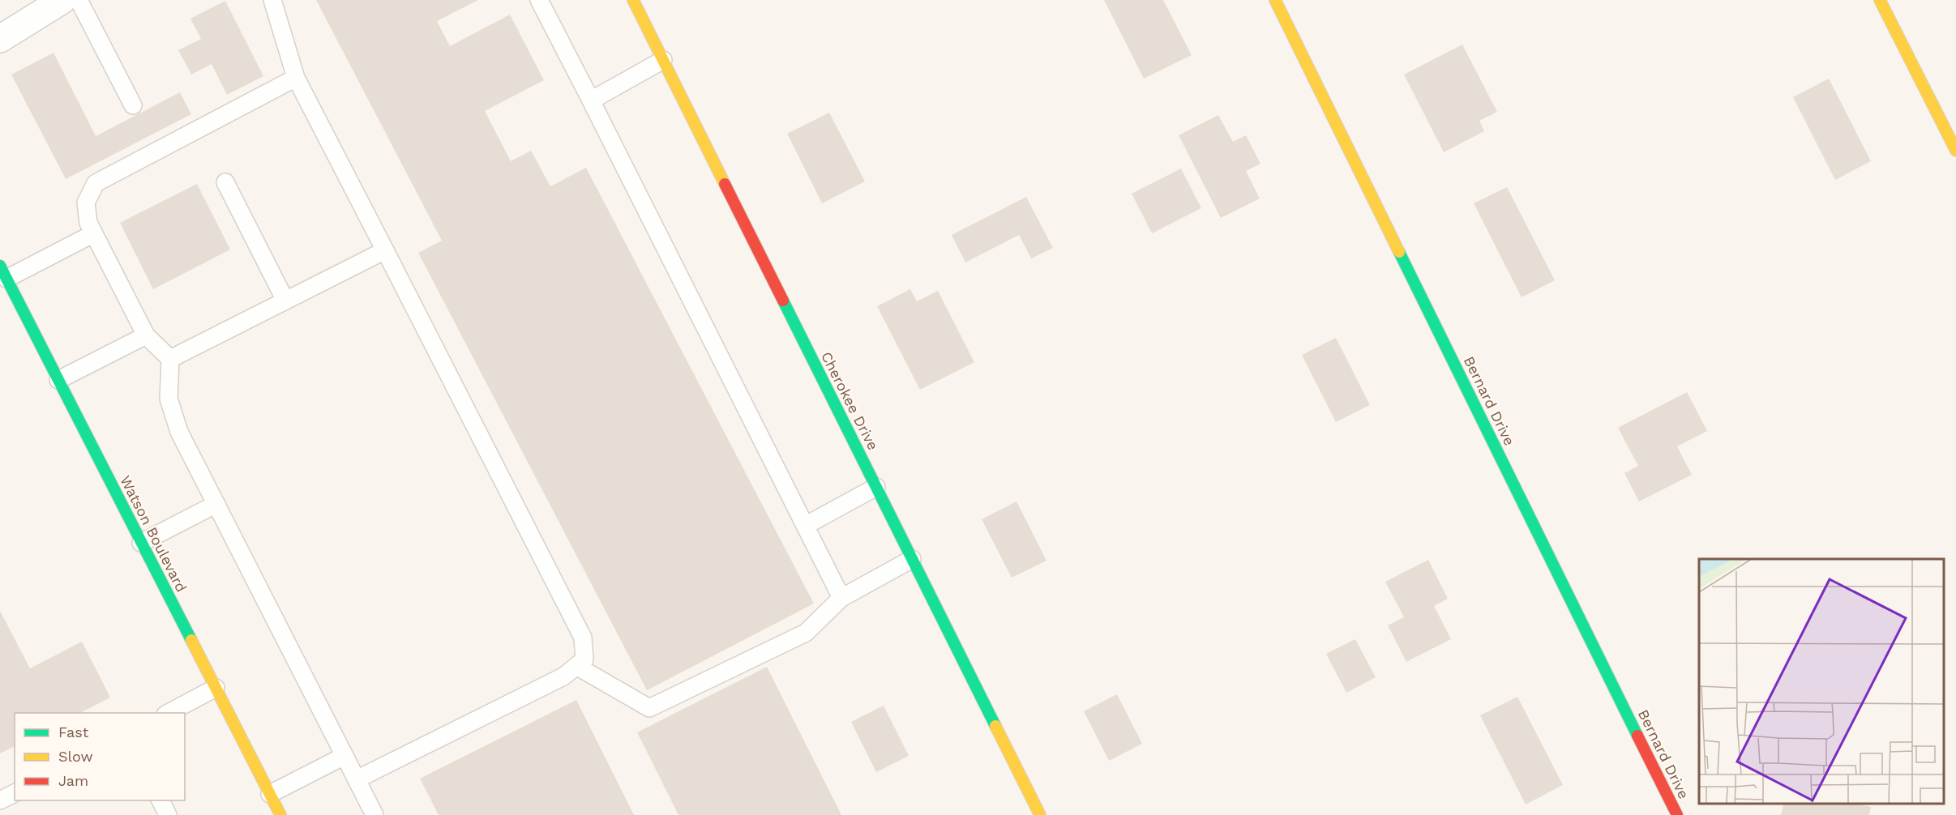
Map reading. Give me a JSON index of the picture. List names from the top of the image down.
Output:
{
  "streets": {
    "street": ["Cherokee Drive", "Bernard Drive", "Watson Boulevard"]
  },
  "legend": ["Fast", "Slow", "Jam"]
}
